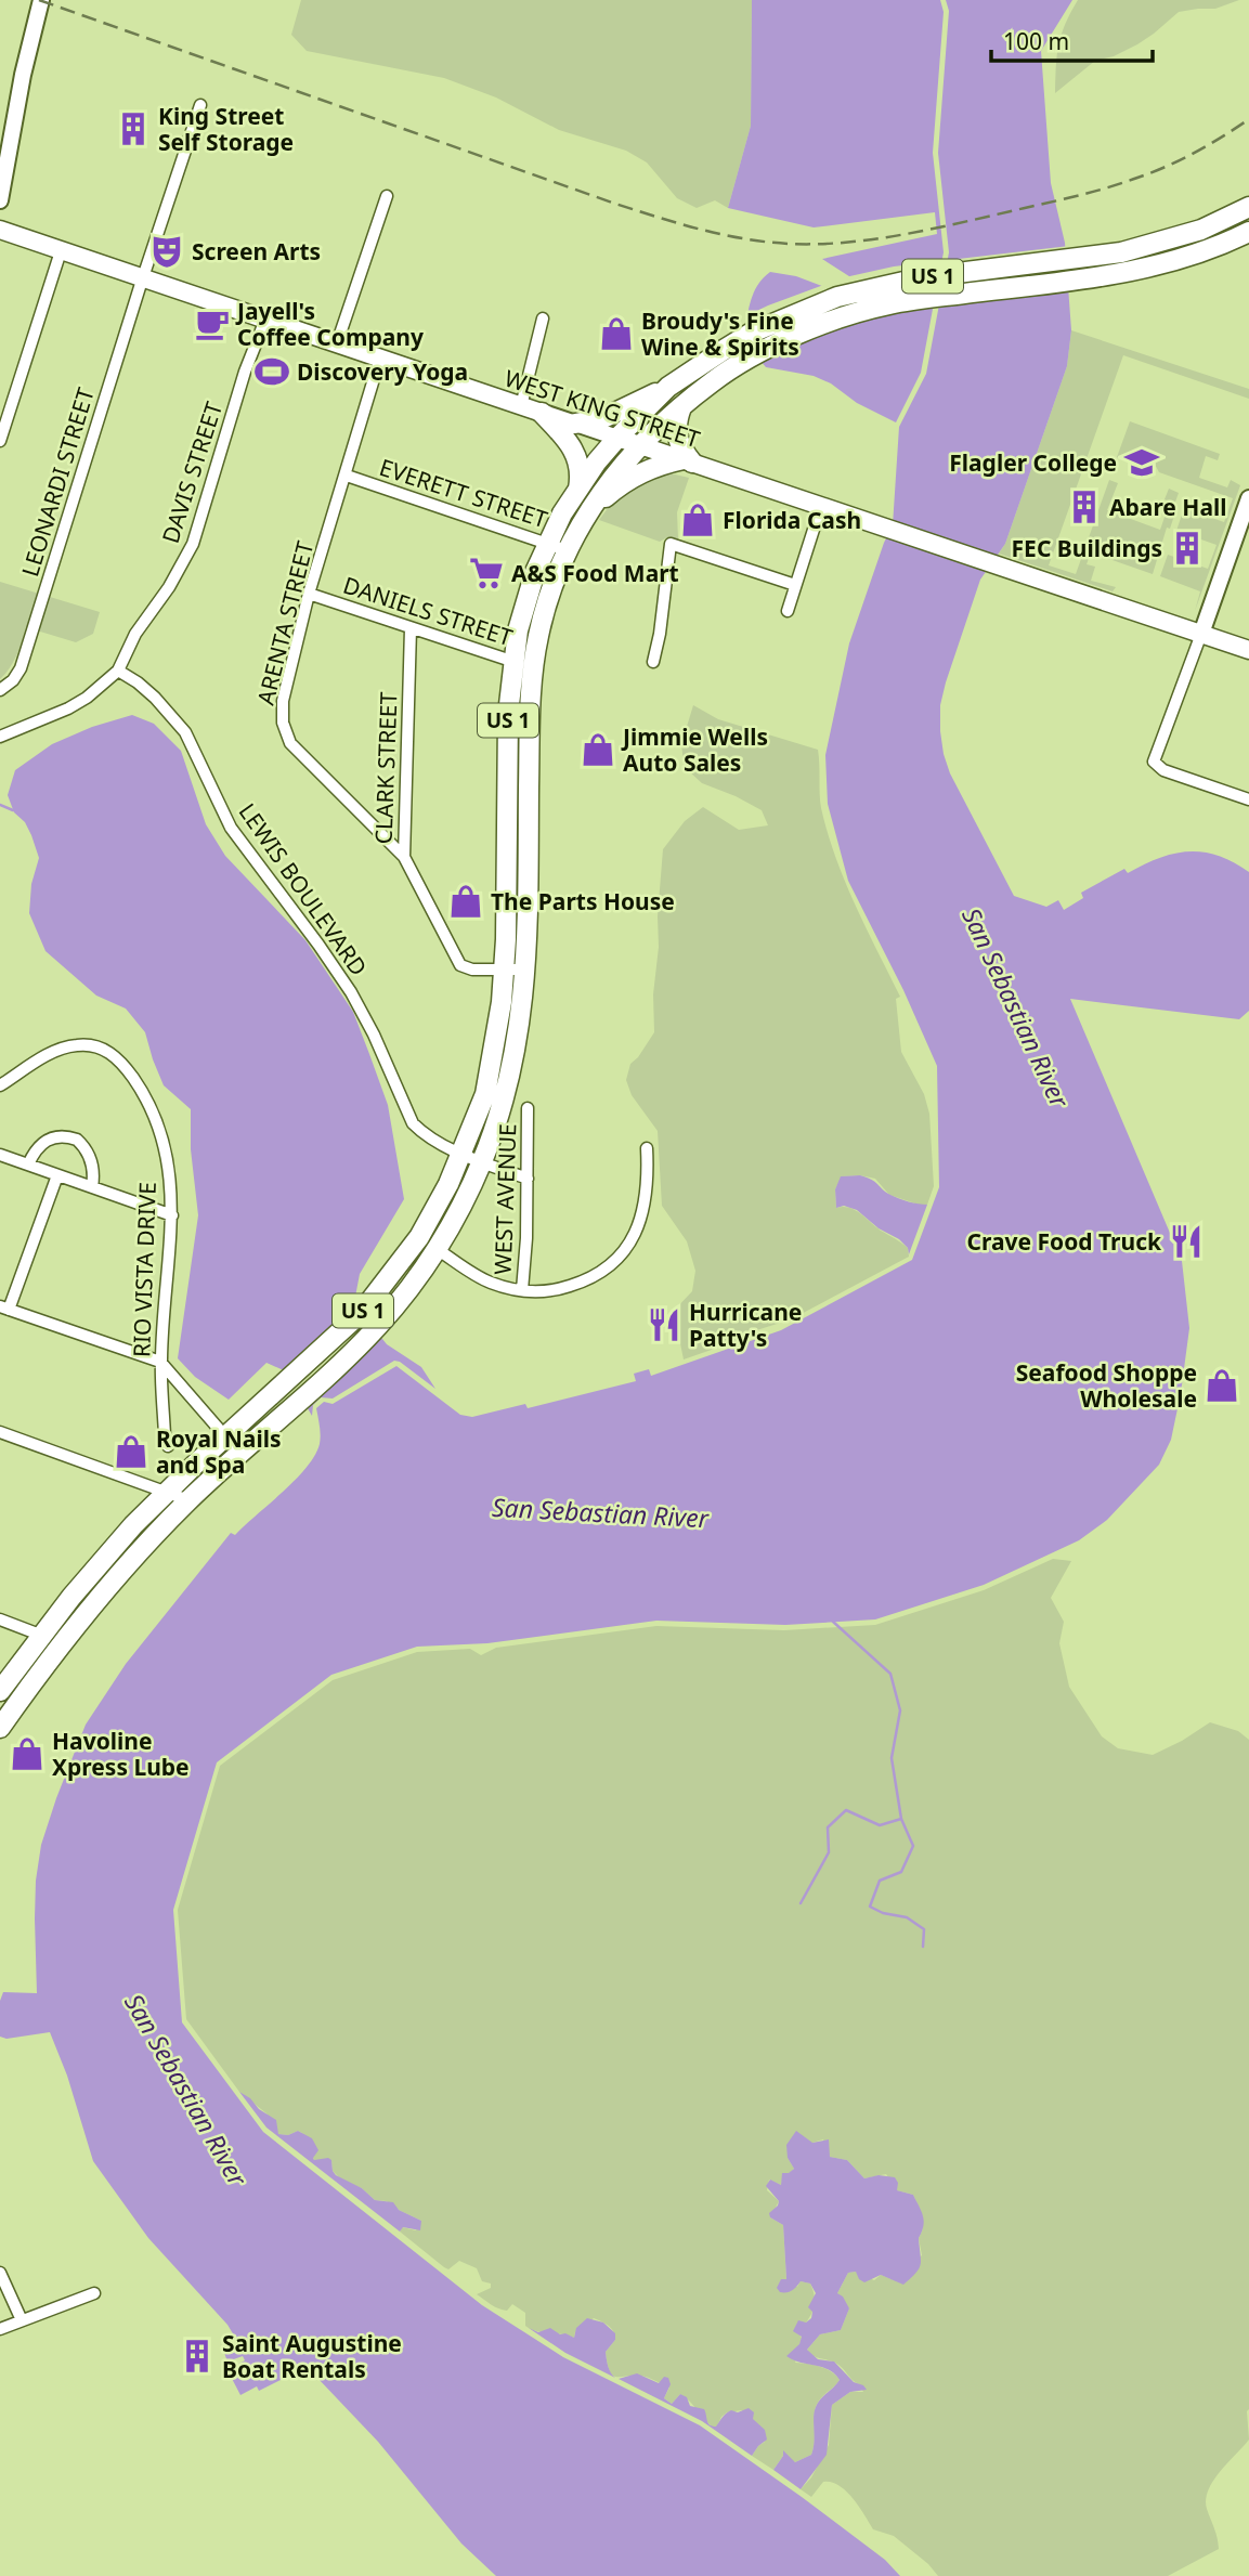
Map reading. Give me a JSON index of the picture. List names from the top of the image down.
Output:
{
  "streets": {
    "highway": ["US 1"],
    "main road": ["WEST KING STREET"],
    "street": [
      "DAVIS STREET",
      "LEONARDI STREET",
      "EVERETT STREET",
      "DANIELS STREET",
      "ARENTA STREET",
      "CLARK STREET",
      "LEWIS BOULEVARD",
      "WEST AVENUE",
      "RIO VISTA DRIVE"
    ]
  },
  "crossings": [
    ["US 1", "WEST KING STREET"],
    ["US 1", "EVERETT STREET"],
    ["US 1", "DANIELS STREET"],
    ["US 1", "CLARK STREET"],
    ["US 1", "LEWIS BOULEVARD"],
    ["WEST KING STREET", "DAVIS STREET"],
    ["WEST KING STREET", "LEONARDI STREET"],
    ["WEST KING STREET", "ARENTA STREET"],
    ["DAVIS STREET", "LEWIS BOULEVARD"],
    ["EVERETT STREET", "ARENTA STREET"],
    ["DANIELS STREET", "ARENTA STREET"],
    ["DANIELS STREET", "CLARK STREET"],
    ["ARENTA STREET", "CLARK STREET"],
    ["LEWIS BOULEVARD", "WEST AVENUE"]
  ],
  "water": ["San Sebastian River"],
  "places": {
    "building": [
      "King Street Self Storage",
      "Abare Hall",
      "FEC Buildings",
      "Saint Augustine Boat Rentals"
    ],
    "theatre": ["Screen Arts"],
    "cafe": ["Jayell's Coffee Company"],
    "shop": [
      "Broudy's Fine Wine & Spirits",
      "Florida Cash",
      "Jimmie Wells Auto Sales",
      "The Parts House",
      "Seafood Shoppe Wholesale",
      "Royal Nails and Spa",
      "Havoline Xpress Lube"
    ],
    "sports": ["Discovery Yoga"],
    "school or university": ["Flagler College"],
    "supermarket": ["A&S Food Mart"],
    "restaurant": ["Crave Food Truck", "Hurricane Patty's"]
  },
  "scale_bar": "100 m"
}
